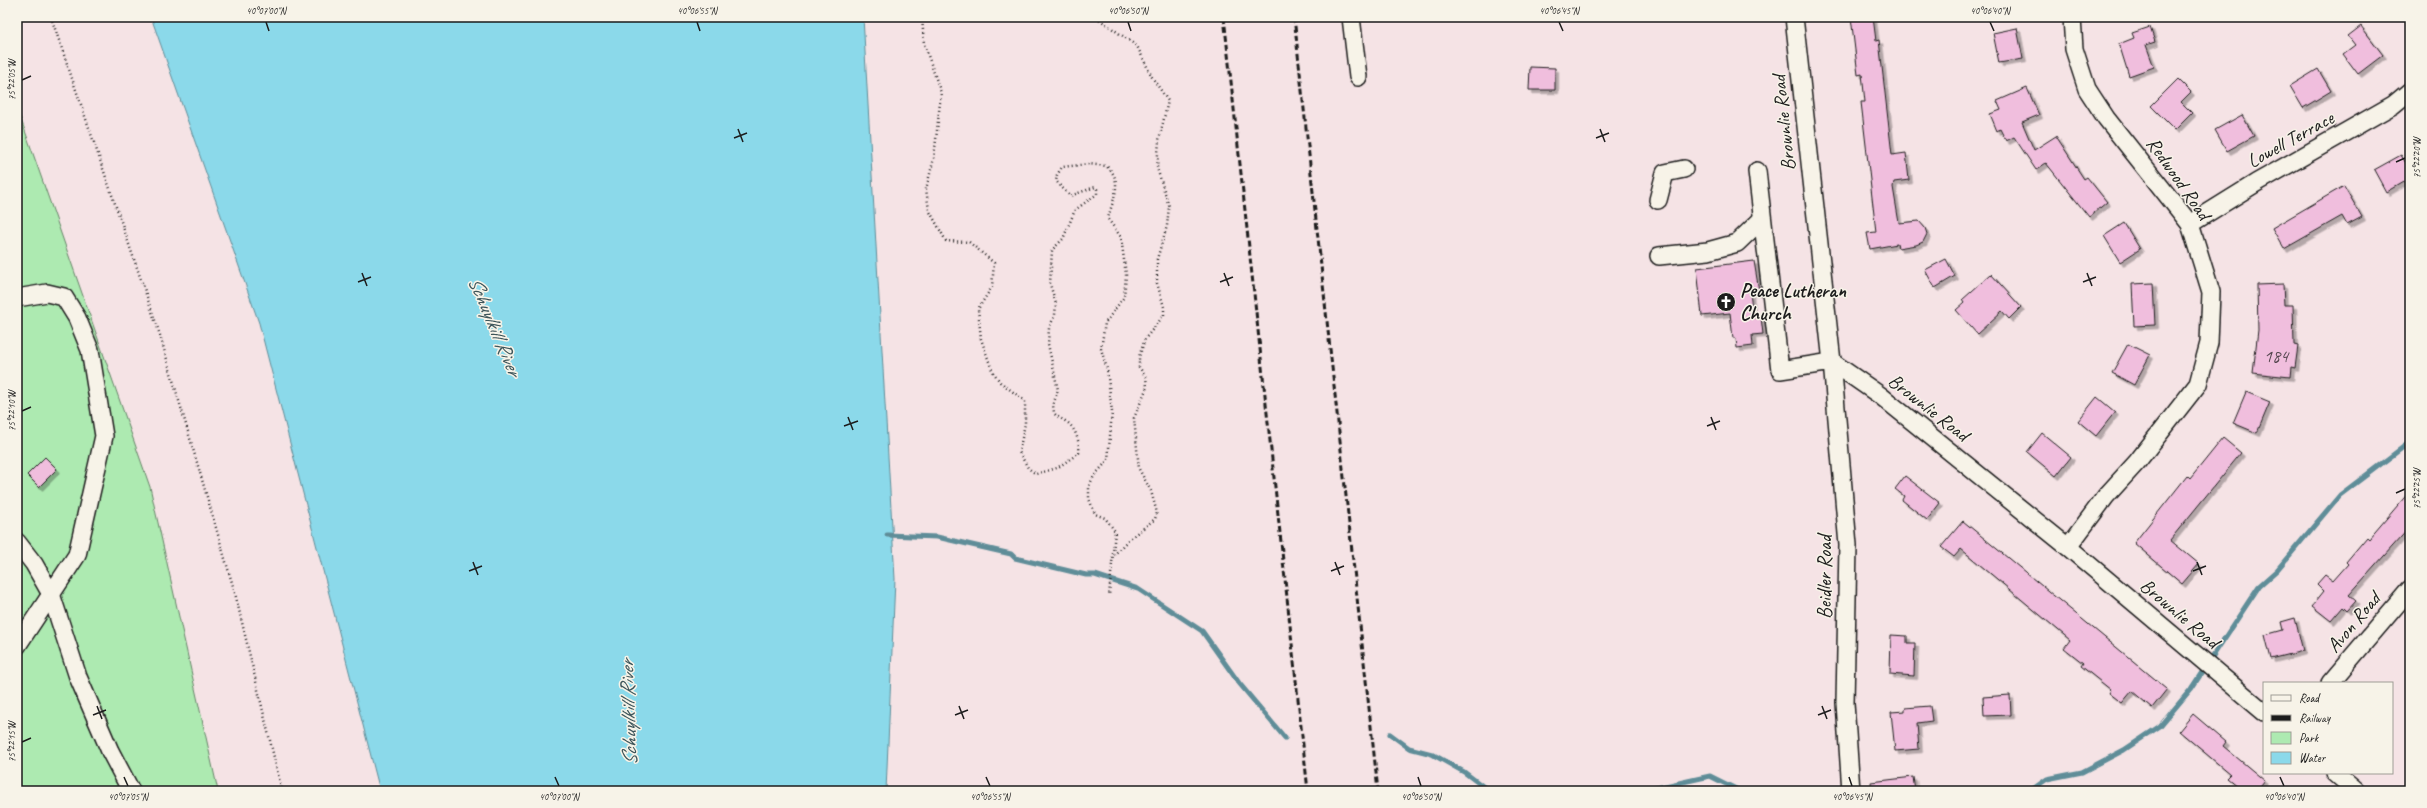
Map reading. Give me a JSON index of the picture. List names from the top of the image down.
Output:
{
  "streets": {
    "street": [
      "Brownlie Road",
      "Lowell Terrace",
      "Redwood Road",
      "Beidler Road",
      "Avon Road"
    ]
  },
  "crossings": [
    ["Brownlie Road", "Redwood Road"],
    ["Brownlie Road", "Beidler Road"],
    ["Lowell Terrace", "Redwood Road"]
  ],
  "water": ["Schuylkill River"],
  "places": {
    "church": ["Peace Lutheran Church"]
  },
  "house_numbers": ["184"],
  "legend": [
    "Road",
    "Railway",
    "Park",
    "Water"
  ],
  "coordinates": [
    "40°07'00\"N",
    "40°06'55\"N",
    "40°06'50\"N",
    "40°06'45\"N",
    "40°06'40\"N",
    "75°22'05\"W",
    "75°22'20\"W",
    "75°22'10\"W",
    "75°22'25\"W",
    "75°22'15\"W",
    "40°07'05\"N"
  ]
}
